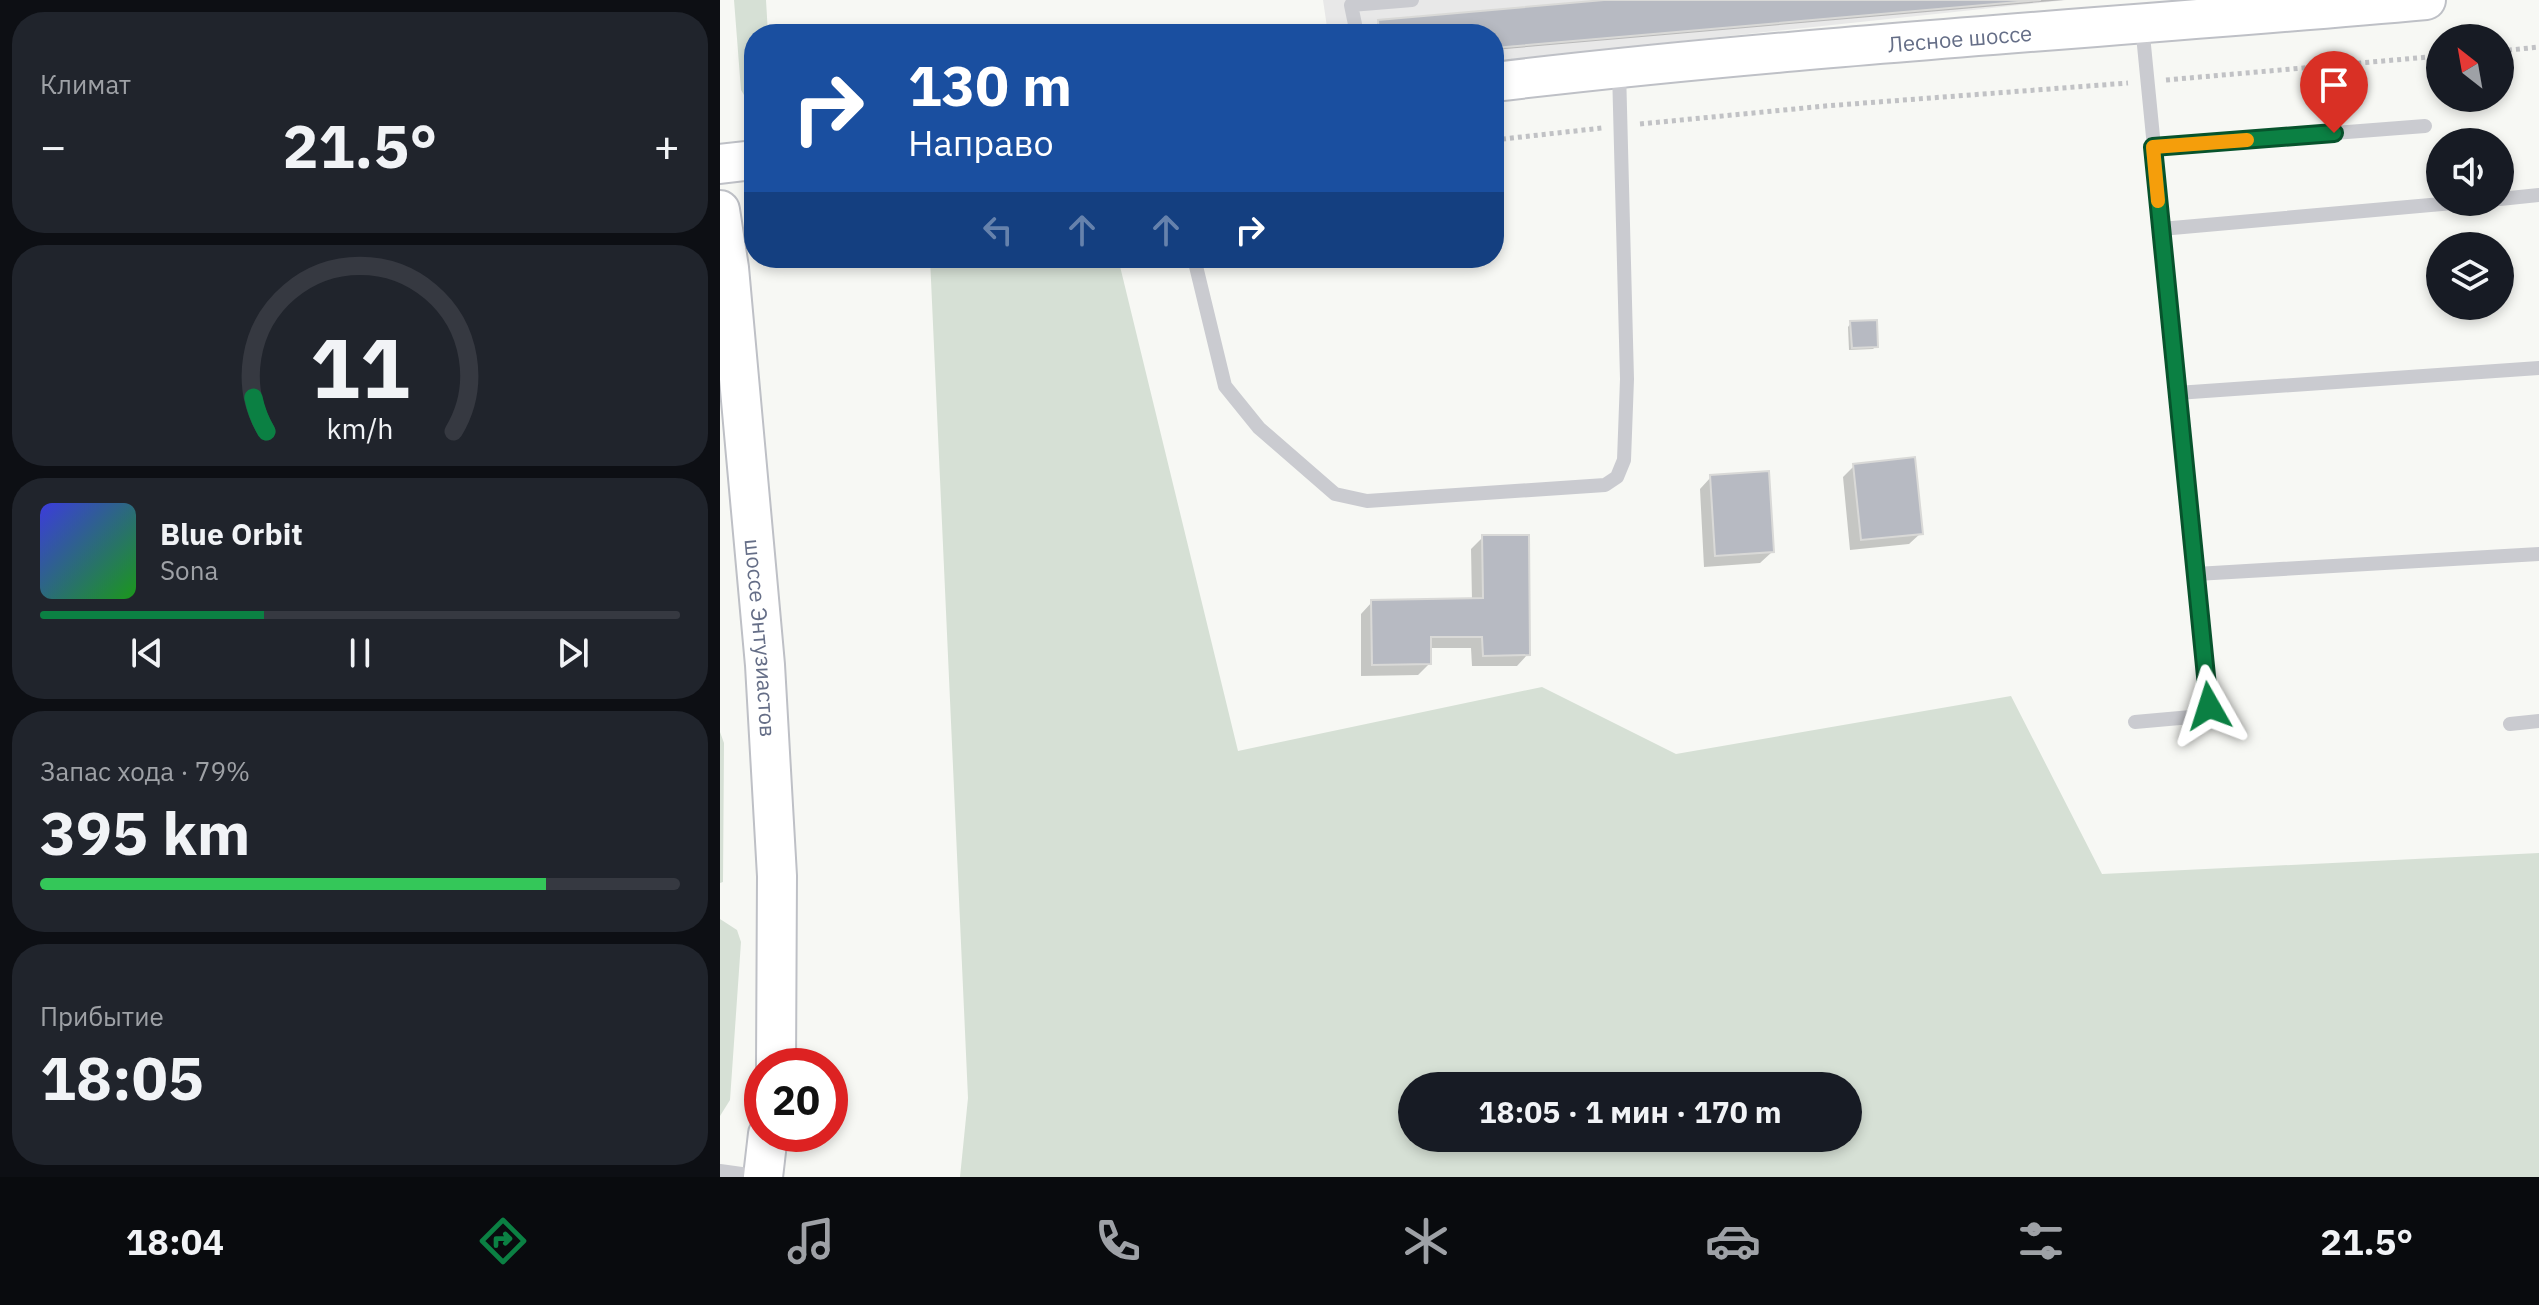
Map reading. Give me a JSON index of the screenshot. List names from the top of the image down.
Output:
{
  "streets": {
    "street": ["Лесное шоссе", "шоссе Энтузиастов"]
  },
  "north": "top left",
  "page": {
    "tile": [
      "Климат",
      ["Запас хода · 79%", "395 km"],
      ["Прибытие", "18:05"]
    ],
    "turn": ["130 m", "Направо"],
    "heat": ["−", "21.5°", "+"],
    "song": ["Blue Orbit", "Sona"],
    "limit": "20",
    "trip": "18:05 · 1 мин · 170 m",
    "tabs": ["18:04", "21.5°"],
    "gauge": ["11", "km/h"]
  }
}
